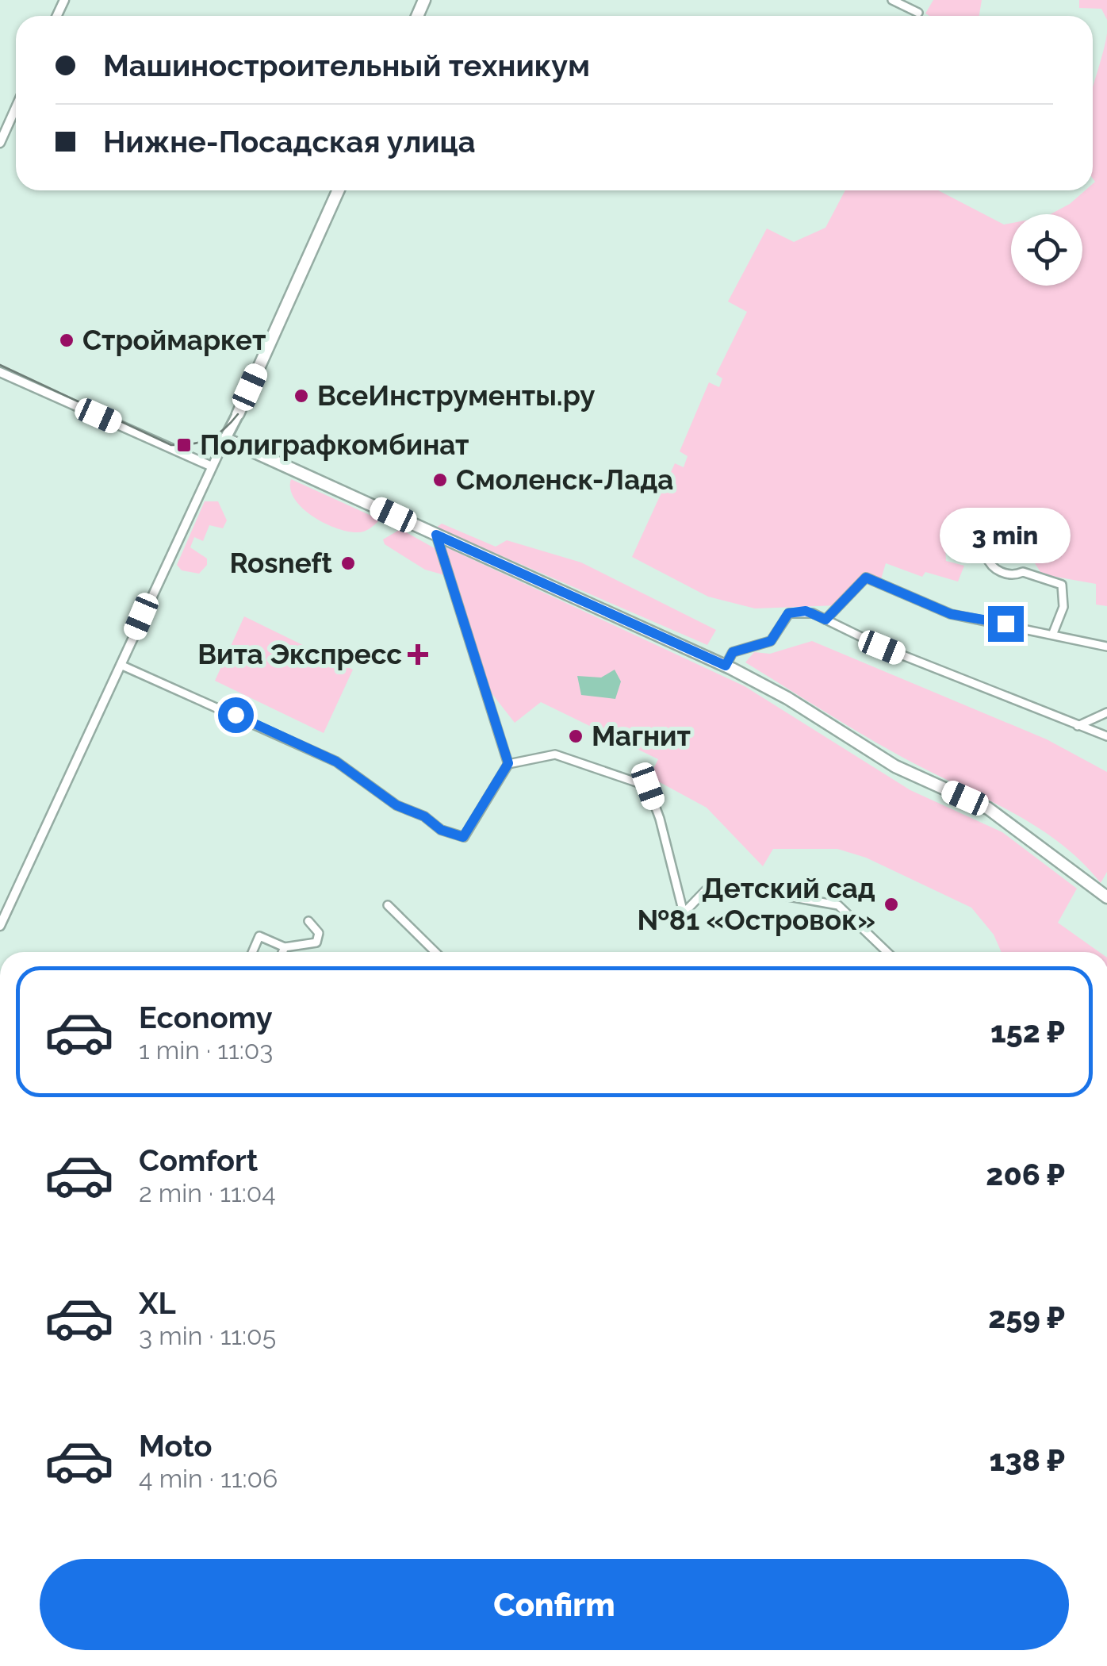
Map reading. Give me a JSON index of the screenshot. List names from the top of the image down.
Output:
{
  "places": {
    "other": [
      "Строймаркет",
      "ВсеИнструменты.ру",
      "Смоленск-Лада",
      "Rosneft",
      "Магнит",
      "Детский сад №81 «Островок»"
    ],
    "transit": ["Полиграфкомбинат"],
    "health": ["Вита Экспресс"]
  },
  "page": {
    "banner": ["Машиностроительный техникум", "Нижне-Посадская улица"],
    "bubble": "3 min",
    "list": [
      {
        "name": "Economy",
        "note": "1 min · 11:03",
        "value": "152 ₽"
      },
      {
        "name": "Comfort",
        "note": "2 min · 11:04",
        "value": "206 ₽"
      },
      {
        "name": "XL",
        "note": "3 min · 11:05",
        "value": "259 ₽"
      },
      {
        "name": "Moto",
        "note": "4 min · 11:06",
        "value": "138 ₽"
      }
    ],
    "buttons": "Confirm"
  }
}
